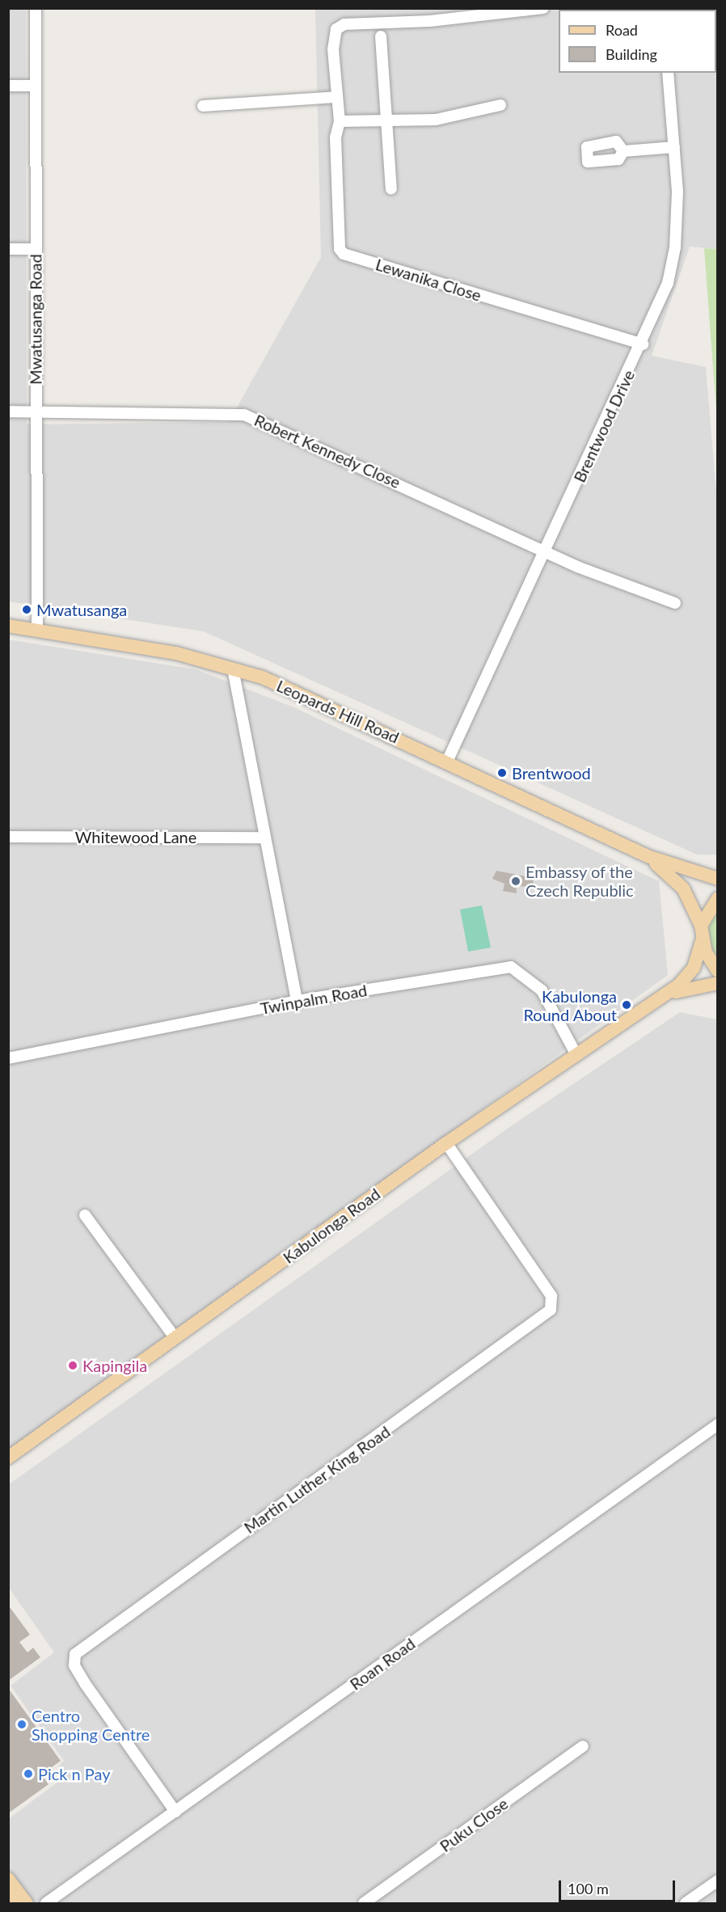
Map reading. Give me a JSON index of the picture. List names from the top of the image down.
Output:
{
  "streets": {
    "main road": ["Leopards Hill Road", "Kabulonga Road"],
    "street": [
      "Lewanika Close",
      "Mwatusanga Road",
      "Brentwood Drive",
      "Robert Kennedy Close",
      "Whitewood Lane",
      "Twinpalm Road",
      "Martin Luther King Road",
      "Roan Road",
      "Puku Close"
    ]
  },
  "crossings": [
    ["Lewanika Close", "Brentwood Drive"],
    ["Mwatusanga Road", "Robert Kennedy Close"],
    ["Mwatusanga Road", "Leopards Hill Road"],
    ["Brentwood Drive", "Robert Kennedy Close"],
    ["Brentwood Drive", "Leopards Hill Road"],
    ["Leopards Hill Road", "Kabulonga Road"],
    ["Twinpalm Road", "Kabulonga Road"],
    ["Kabulonga Road", "Martin Luther King Road"],
    ["Martin Luther King Road", "Roan Road"]
  ],
  "places": [
    "Mwatusanga",
    "Brentwood",
    "Embassy of the Czech Republic",
    "Kabulonga Round About",
    "Kapingila",
    "Centro Shopping Centre",
    "Pick n Pay"
  ],
  "legend": ["Road", "Building"],
  "scale_bar": "100 m"
}
